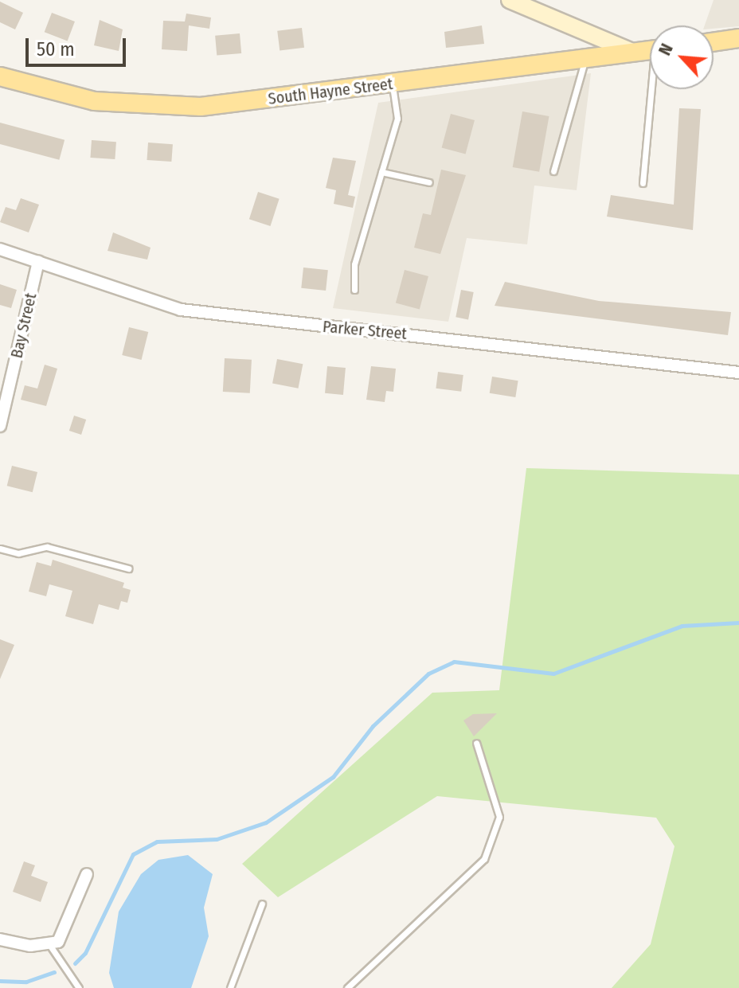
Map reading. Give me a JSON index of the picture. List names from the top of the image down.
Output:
{
  "streets": {
    "main road": ["South Hayne Street"],
    "street": ["Bay Street", "Parker Street"]
  },
  "crossings": [
    ["Bay Street", "Parker Street"]
  ],
  "scale_bar": "50 m",
  "north": "top left"
}
